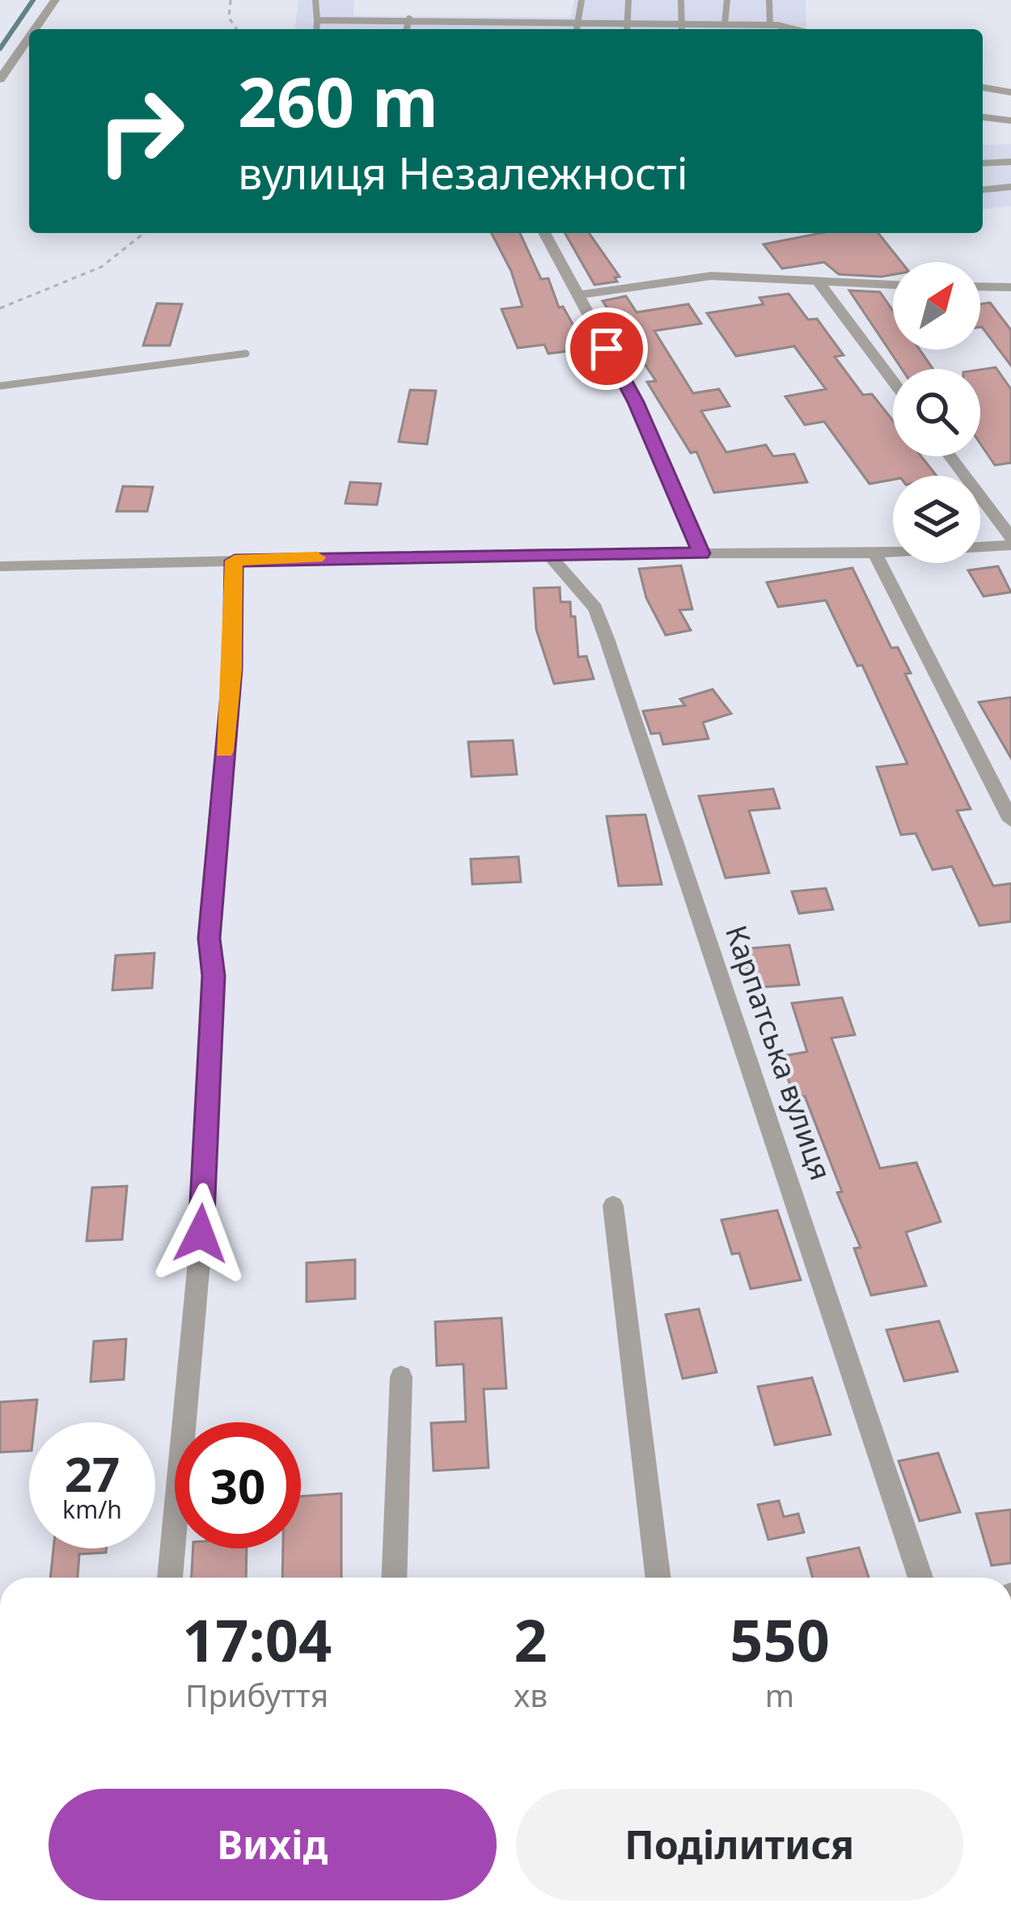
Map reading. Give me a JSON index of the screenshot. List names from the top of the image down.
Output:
{
  "streets": {
    "street": ["Карпатська вулиця"]
  },
  "north": "top right",
  "page": {
    "turn": ["260 m", "вулиця Незалежності"],
    "speed": "27 km/h",
    "limit": "30",
    "eta": [
      "17:04",
      "Прибуття",
      "2",
      "хв",
      "550",
      "m"
    ],
    "buttons": ["Вихід", "Поділитися"]
  }
}
